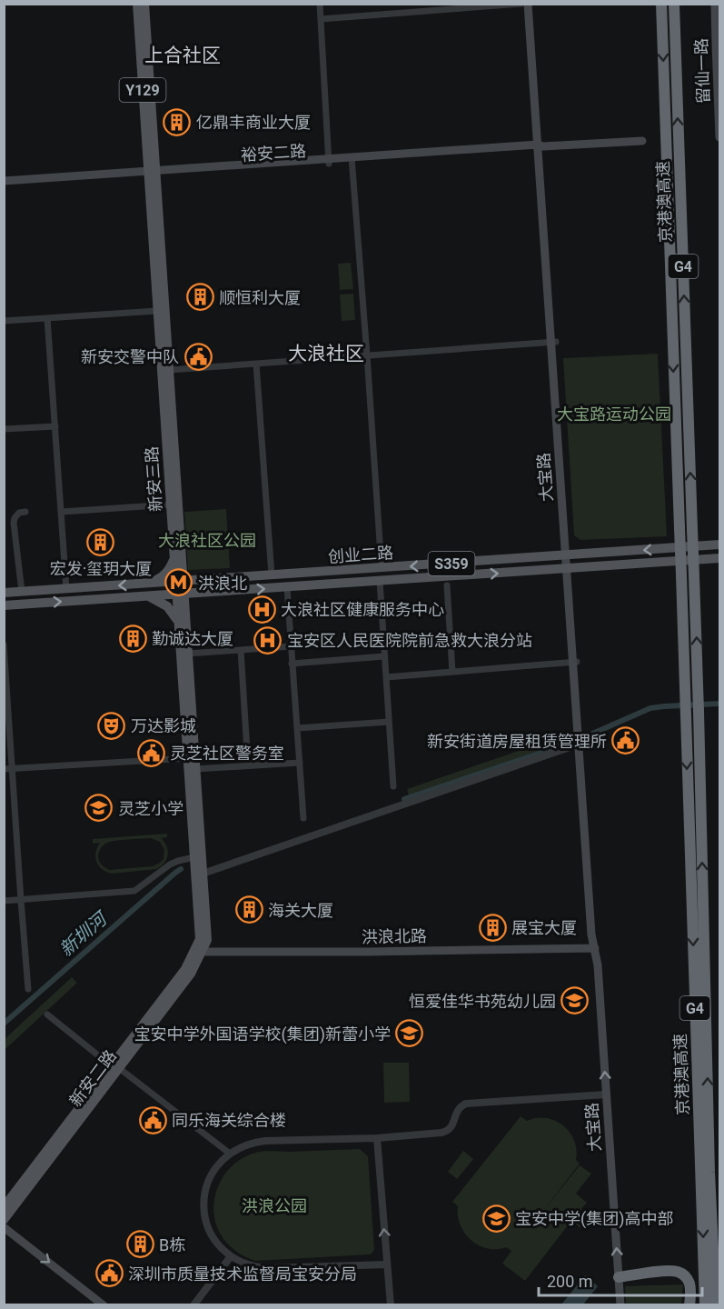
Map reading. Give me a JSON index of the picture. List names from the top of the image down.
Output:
{
  "streets": {
    "highway": ["京港澳高速", "G4"],
    "main road": [
      "留仙一路",
      "Y129",
      "裕安二路",
      "大宝路",
      "新安三路",
      "创业二路",
      "S359",
      "洪浪北路",
      "新安二路"
    ]
  },
  "crossings": [
    ["裕安二路", "大宝路"],
    ["裕安二路", "新安三路"],
    ["大宝路", "创业二路"],
    ["大宝路", "洪浪北路"],
    ["新安三路", "创业二路"],
    ["新安三路", "洪浪北路"],
    ["新安三路", "新安二路"],
    ["洪浪北路", "新安二路"]
  ],
  "districts": ["上合社区", "大浪社区"],
  "water": ["新圳河"],
  "parks": ["大宝路运动公园", "大浪社区公园", "洪浪公园"],
  "places": {
    "building": [
      "亿鼎丰商业大厦",
      "顺恒利大厦",
      "宏发·玺玥大厦",
      "勤诚达大厦",
      "海关大厦",
      "展宝大厦",
      "B栋"
    ],
    "public building": [
      "新安交警中队",
      "新安街道房屋租赁管理所",
      "灵芝社区警务室",
      "同乐海关综合楼",
      "深圳市质量技术监督局宝安分局"
    ],
    "metro station": ["洪浪北"],
    "hospital": ["大浪社区健康服务中心", "宝安区人民医院院前急救大浪分站"],
    "theatre": ["万达影城"],
    "school or university": [
      "灵芝小学",
      "恒爱佳华书苑幼儿园",
      "宝安中学外国语学校(集团)新蕾小学",
      "宝安中学(集团)高中部"
    ]
  },
  "scale_bar": "200 m"
}
